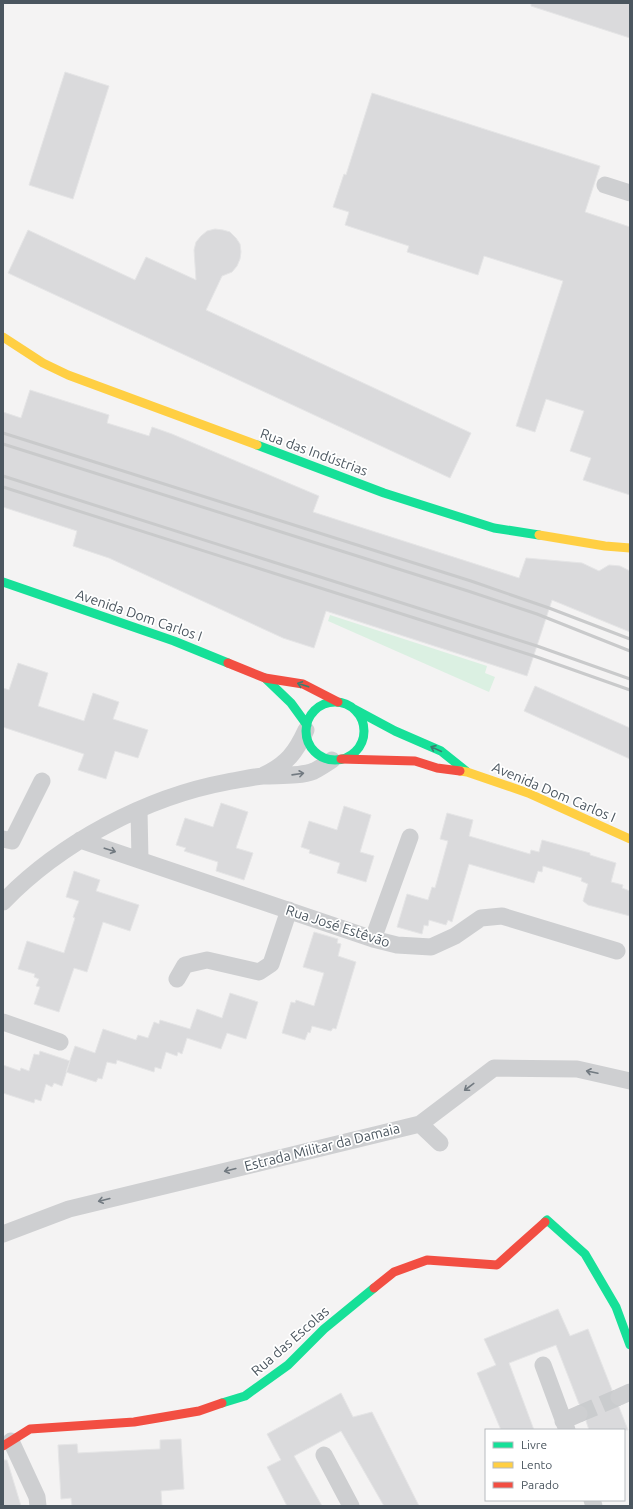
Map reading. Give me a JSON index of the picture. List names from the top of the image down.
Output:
{
  "streets": {
    "street": [
      "Rua das Indústrias",
      "Avenida Dom Carlos I",
      "Rua José Estêvão",
      "Estrada Militar da Damaia",
      "Rua das Escolas"
    ]
  },
  "one_way": ["Estrada Militar da Damaia"],
  "legend": ["Livre", "Lento", "Parado"]
}
